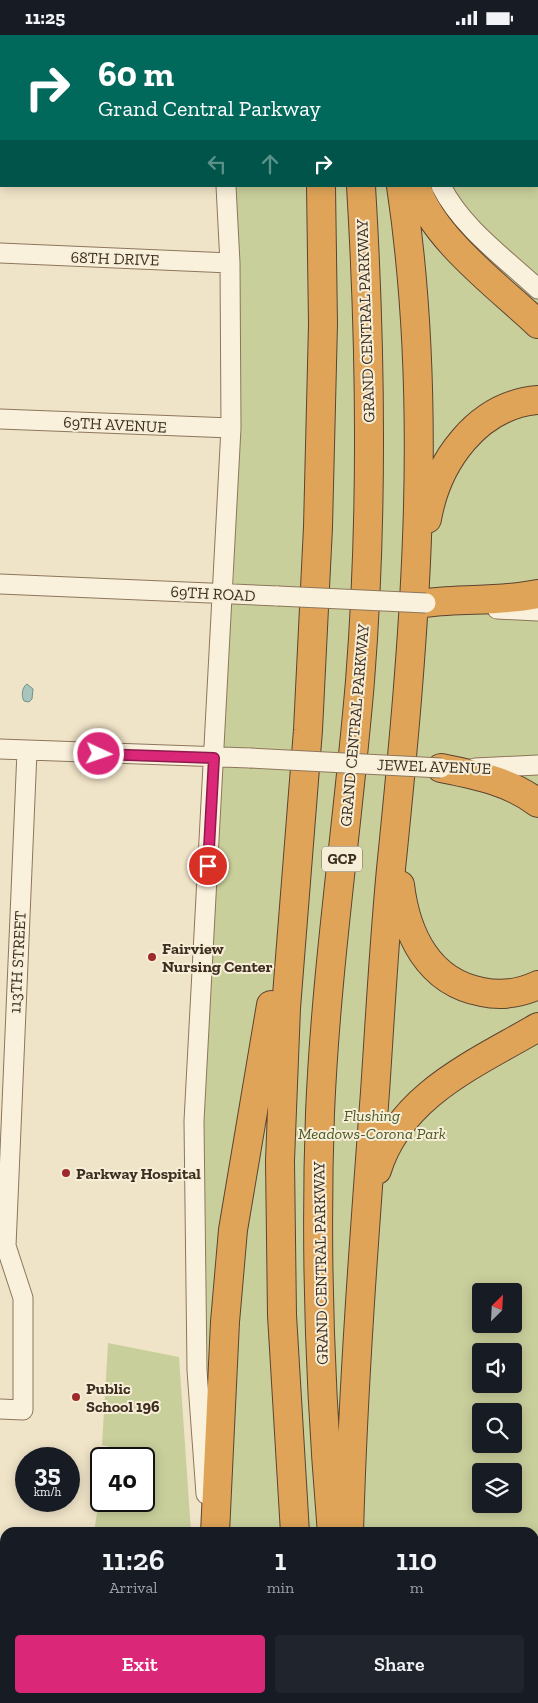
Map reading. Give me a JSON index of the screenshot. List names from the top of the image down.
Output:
{
  "streets": {
    "highway": ["GRAND CENTRAL PARKWAY", "GCP"],
    "street": [
      "68TH DRIVE",
      "69TH AVENUE",
      "69TH ROAD",
      "JEWEL AVENUE",
      "113TH STREET"
    ]
  },
  "crossings": [
    ["JEWEL AVENUE", "113TH STREET"]
  ],
  "parks": ["Flushing Meadows-Corona Park"],
  "places": ["Fairview Nursing Center", "Parkway Hospital", "Public School 196"],
  "north": "top right",
  "page": {
    "status": "11:25",
    "turn": ["60 m", "Grand Central Parkway"],
    "speed": "35 km/h",
    "limit": "40",
    "eta": [
      "11:26",
      "Arrival",
      "1",
      "min",
      "110",
      "m"
    ],
    "buttons": ["Exit", "Share"]
  }
}
